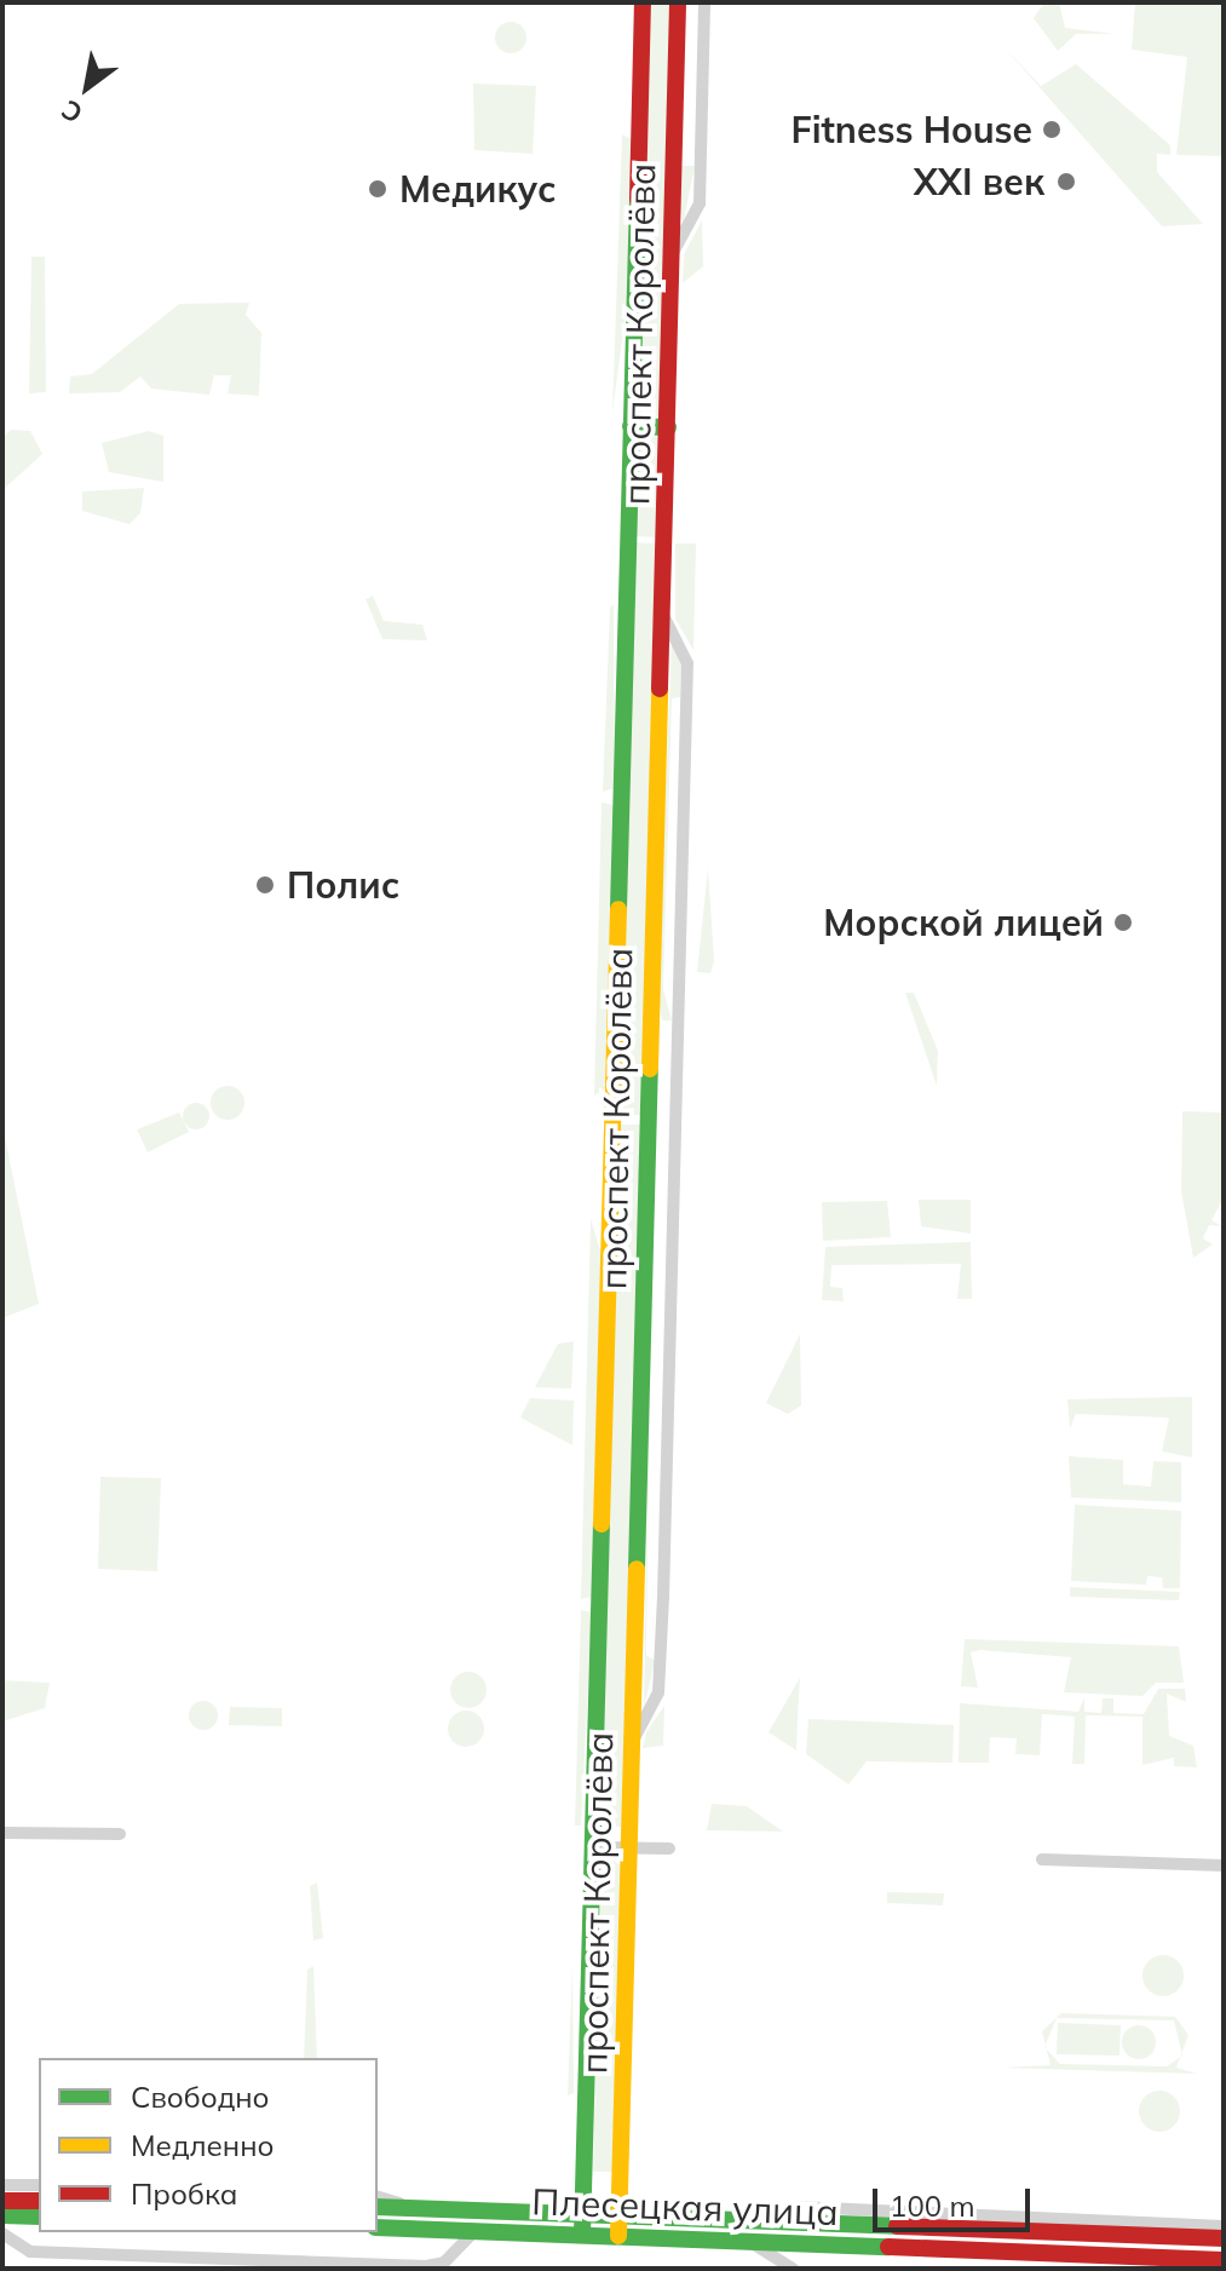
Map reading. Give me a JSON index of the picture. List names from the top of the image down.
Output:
{
  "streets": {
    "street": ["проспект Королёва", "Плесецкая улица"]
  },
  "crossings": [
    ["проспект Королёва", "Плесецкая улица"]
  ],
  "places": [
    "Fitness House",
    "XXI век",
    "Медикус",
    "Полис",
    "Морской лицей"
  ],
  "legend": ["Свободно", "Медленно", "Пробка"],
  "scale_bar": "100 m",
  "north": "bottom left"
}
